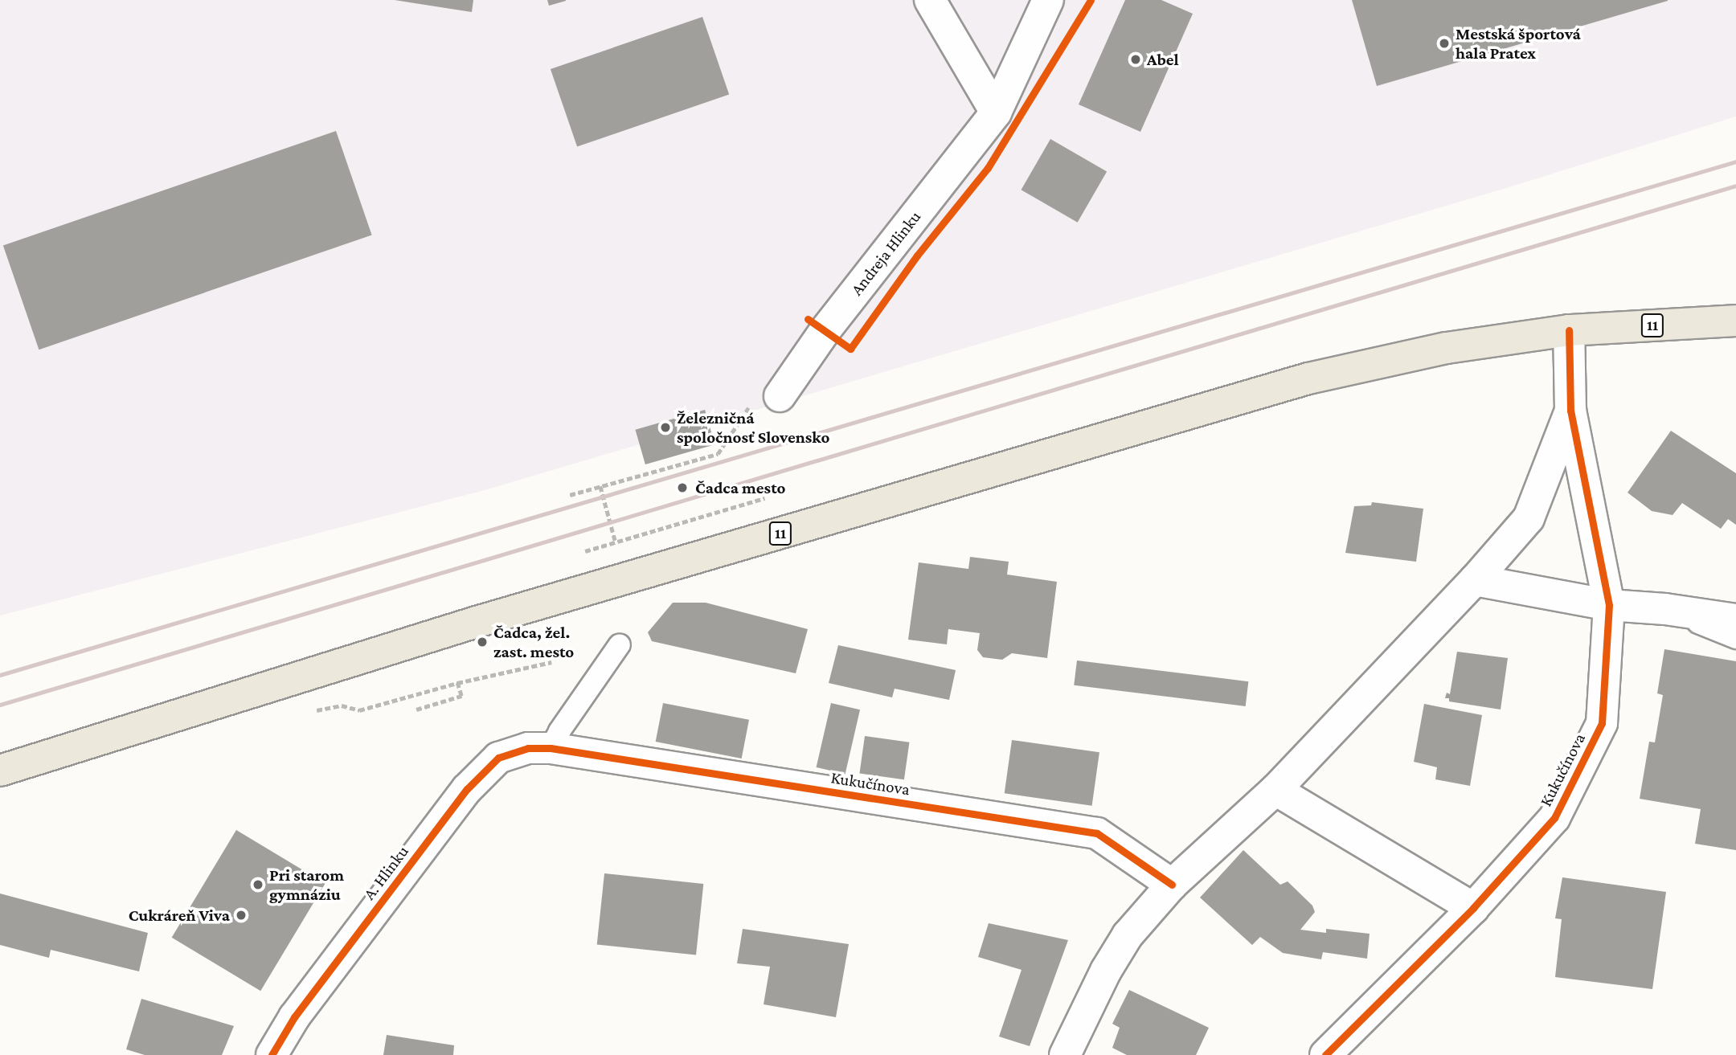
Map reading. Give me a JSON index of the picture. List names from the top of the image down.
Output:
{
  "streets": {
    "main road": ["11"],
    "street": ["Andreja Hlinku", "Kukučínova", "A. Hlinku"]
  },
  "crossings": [
    ["Kukučínova", "A. Hlinku"]
  ],
  "places": [
    "Mestská športová hala Pratex",
    "Abel",
    "Železničná spoločnosť Slovensko",
    "Čadca mesto",
    "Čadca, žel. zast. mesto",
    "Pri starom gymnáziu",
    "Cukráreň Viva"
  ]
}
